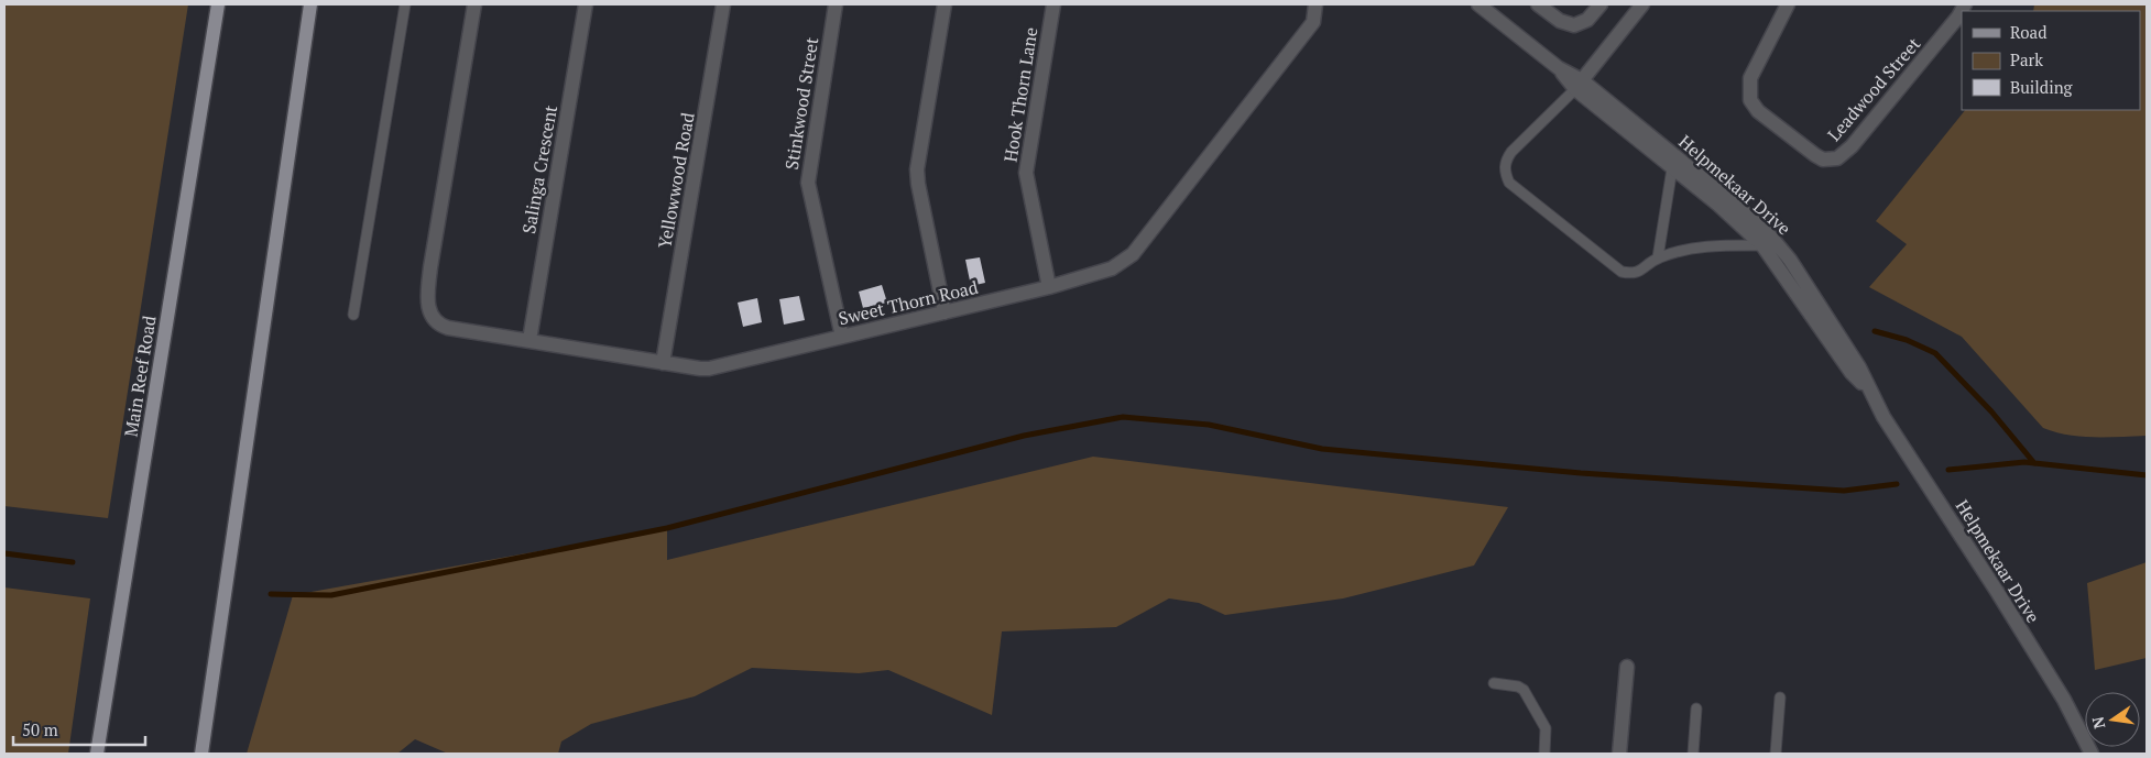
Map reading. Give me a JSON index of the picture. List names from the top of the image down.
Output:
{
  "streets": {
    "main road": ["Main Reef Road"],
    "street": [
      "Leadwood Street",
      "Hook Thorn Lane",
      "Stinkwood Street",
      "Salinga Crescent",
      "Yellowwood Road",
      "Helpmekaar Drive",
      "Sweet Thorn Road"
    ]
  },
  "crossings": [
    ["Hook Thorn Lane", "Sweet Thorn Road"],
    ["Stinkwood Street", "Sweet Thorn Road"],
    ["Salinga Crescent", "Sweet Thorn Road"],
    ["Yellowwood Road", "Sweet Thorn Road"]
  ],
  "legend": ["Road", "Park", "Building"],
  "scale_bar": "50 m",
  "north": "left"
}
